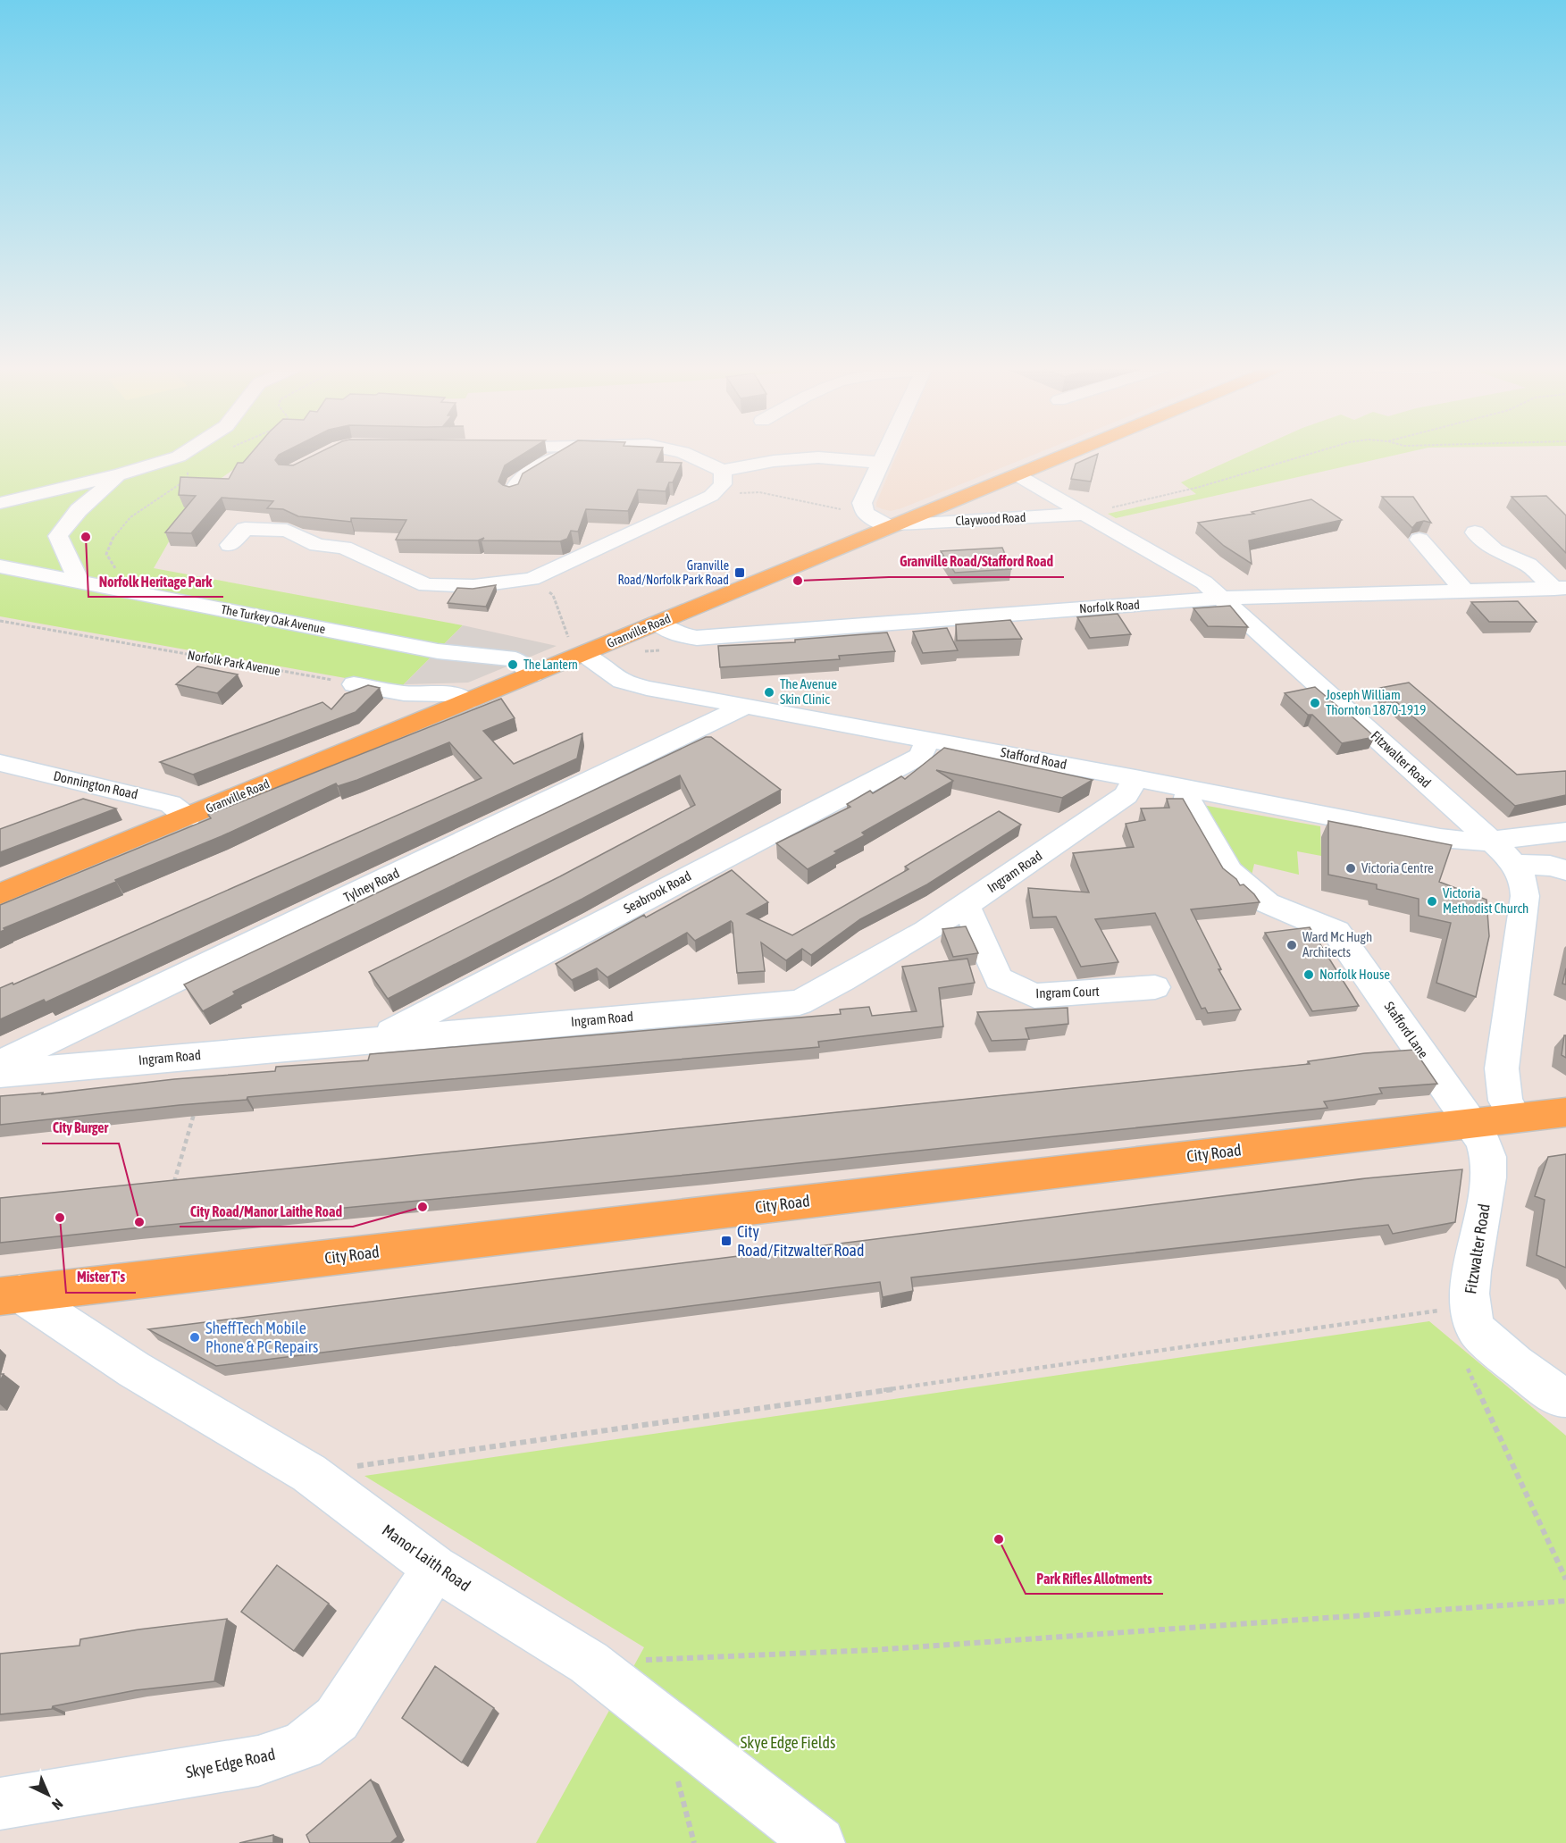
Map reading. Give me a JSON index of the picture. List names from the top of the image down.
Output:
{
  "streets": {
    "main road": ["Granville Road", "City Road"],
    "street": [
      "Claywood Road",
      "Norfolk Road",
      "The Turkey Oak Avenue",
      "Stafford Road",
      "Fitzwalter Road",
      "Donnington Road",
      "Ingram Road",
      "Tylney Road",
      "Seabrook Road",
      "Ingram Court",
      "Stafford Lane",
      "Manor Laith Road",
      "Skye Edge Road"
    ],
    "path": ["Norfolk Park Avenue"]
  },
  "crossings": [
    ["Claywood Road", "Granville Road"],
    ["Claywood Road", "Fitzwalter Road"],
    ["Norfolk Road", "Granville Road"],
    ["Norfolk Road", "Fitzwalter Road"],
    ["The Turkey Oak Avenue", "Granville Road"],
    ["Granville Road", "Stafford Road"],
    ["Granville Road", "Fitzwalter Road"],
    ["Granville Road", "Donnington Road"],
    ["Stafford Road", "Fitzwalter Road"],
    ["Stafford Road", "Ingram Road"],
    ["Stafford Road", "Tylney Road"],
    ["Stafford Road", "Seabrook Road"],
    ["Stafford Road", "Stafford Lane"],
    ["Fitzwalter Road", "Stafford Lane"],
    ["Fitzwalter Road", "City Road"],
    ["Ingram Road", "Seabrook Road"],
    ["Ingram Road", "Ingram Court"],
    ["Stafford Lane", "City Road"],
    ["City Road", "Manor Laith Road"],
    ["Manor Laith Road", "Skye Edge Road"]
  ],
  "parks": ["Skye Edge Fields"],
  "places": {
    "other": [
      "Norfolk Heritage Park",
      "Granville Road/Stafford Road",
      "The Lantern",
      "The Avenue Skin Clinic",
      "Joseph William Thornton 1870-1919",
      "Victoria Centre",
      "Victoria Methodist Church",
      "Ward Mc Hugh Architects",
      "Norfolk House",
      "City Road/Manor Laithe Road",
      "Mister T's",
      "City Burger",
      "SheffTech Mobile Phone & PC Repairs",
      "Park Rifles Allotments"
    ],
    "transit": ["Granville Road/Norfolk Park Road", "City Road/Fitzwalter Road"]
  },
  "north": "bottom right"
}
